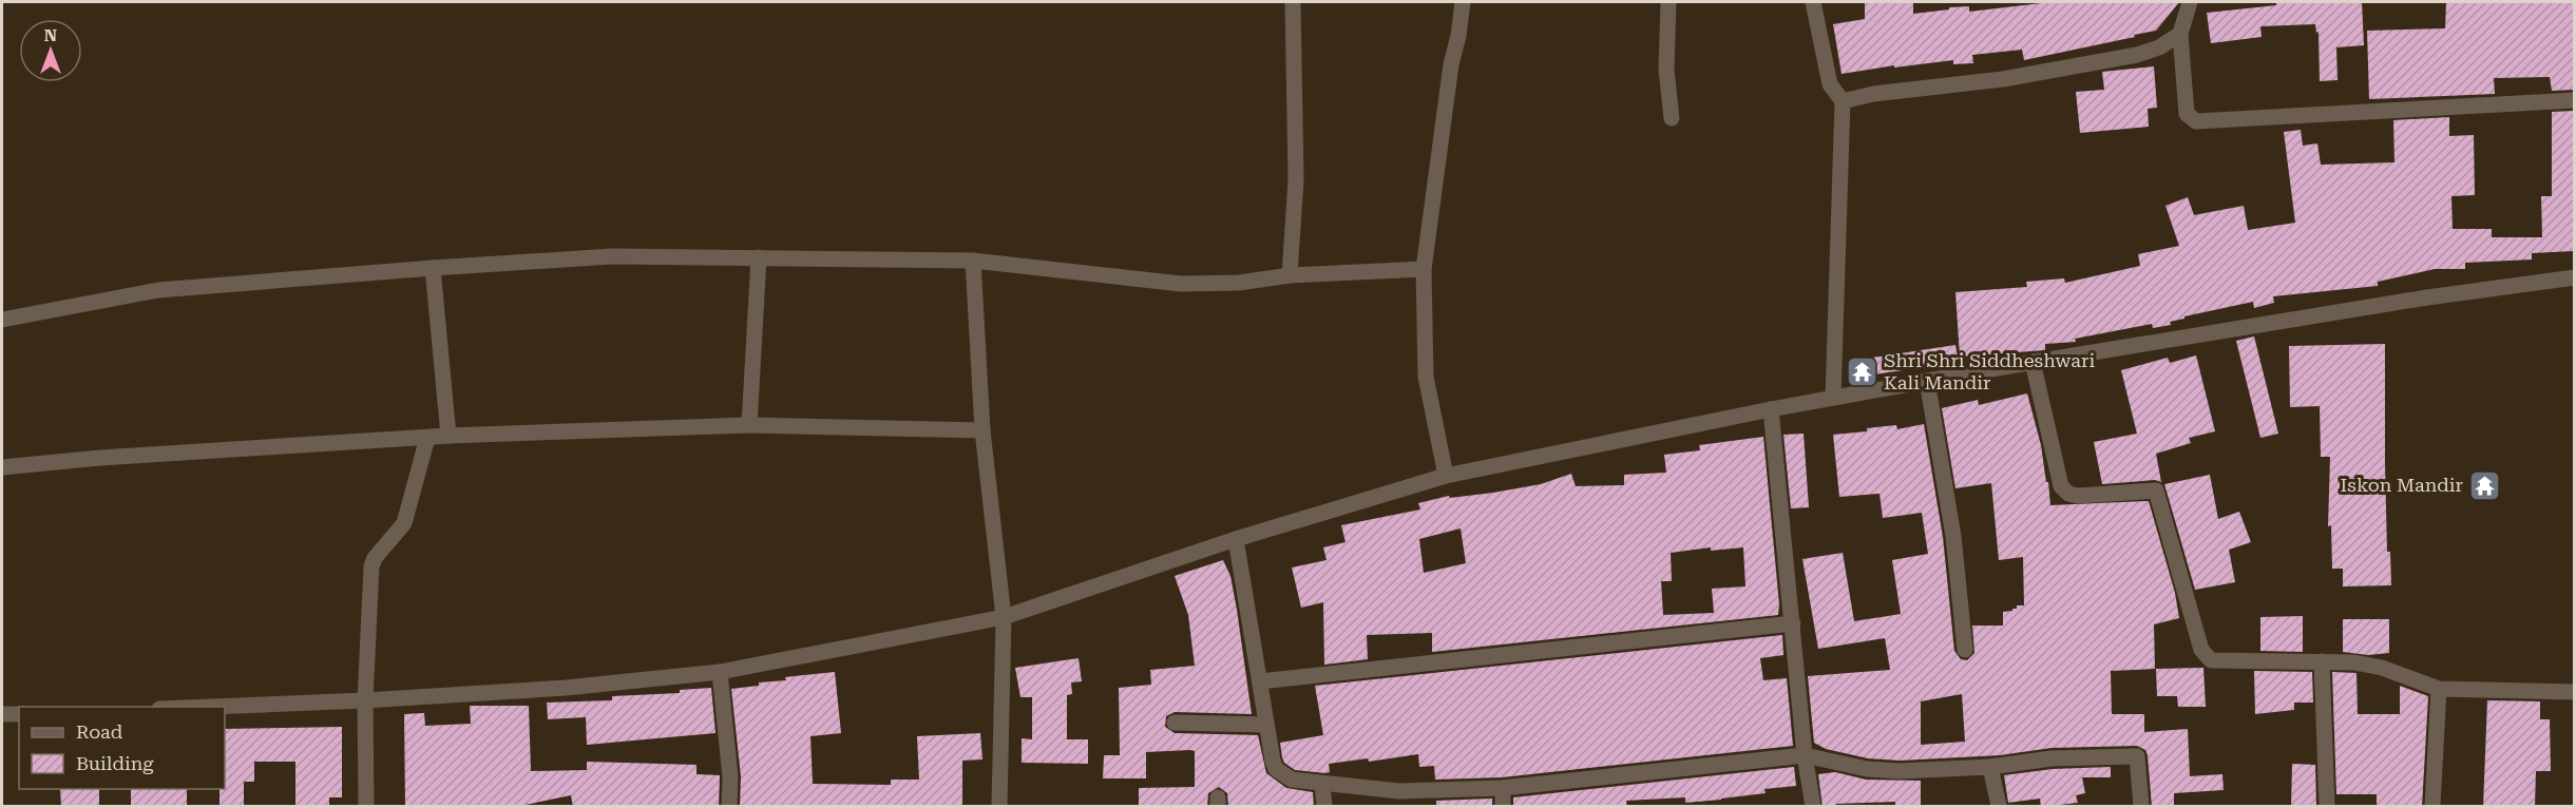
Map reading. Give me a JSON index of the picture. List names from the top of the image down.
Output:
{
  "places": {
    "temple": ["Shri Shri Siddheshwari Kali Mandir", "Iskon Mandir"]
  },
  "legend": ["Road", "Building"],
  "north": "top"
}
